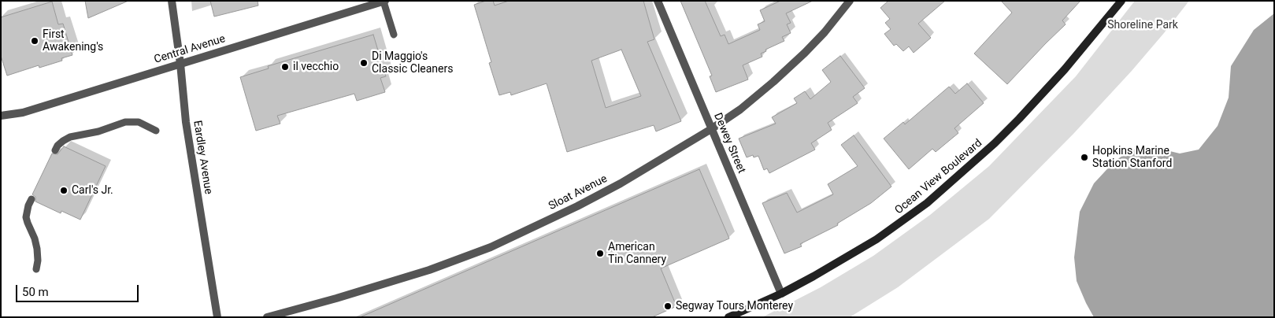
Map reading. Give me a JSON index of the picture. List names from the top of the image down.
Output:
{
  "streets": {
    "main road": ["Ocean View Boulevard"],
    "street": [
      "Central Avenue",
      "Dewey Street",
      "Eardley Avenue",
      "Sloat Avenue"
    ]
  },
  "crossings": [
    ["Central Avenue", "Eardley Avenue"],
    ["Dewey Street", "Ocean View Boulevard"],
    ["Dewey Street", "Sloat Avenue"]
  ],
  "parks": ["Shoreline Park"],
  "places": [
    "First Awakening's",
    "Di Maggio's Classic Cleaners",
    "il vecchio",
    "Hopkins Marine Station Stanford",
    "Carl's Jr.",
    "American Tin Cannery",
    "Segway Tours Monterey"
  ],
  "scale_bar": "50 m"
}
